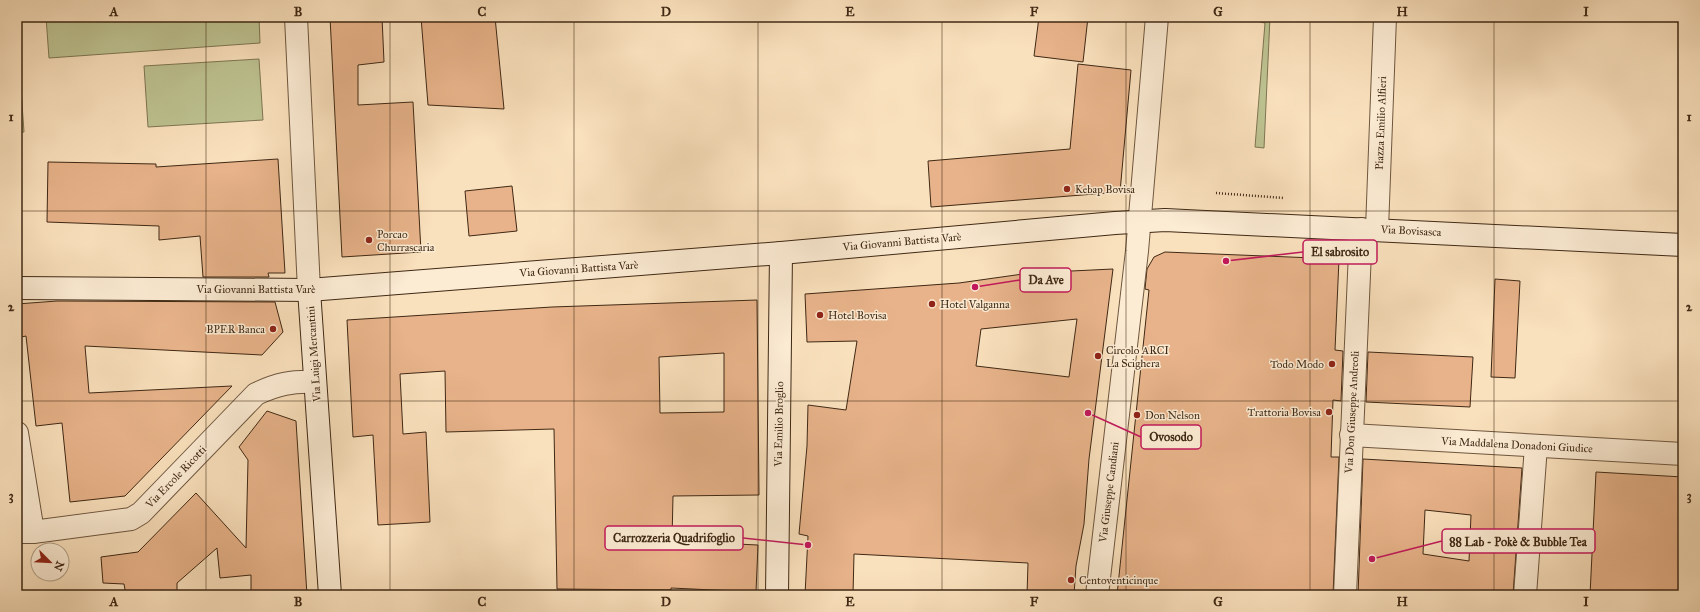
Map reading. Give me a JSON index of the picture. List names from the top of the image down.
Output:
{
  "streets": {
    "street": [
      "Piazza Emilio Alfieri",
      "Via Bovisasca",
      "Via Giovanni Battista Varè",
      "Via Luigi Mercantini",
      "Via Don Giuseppe Andreoli",
      "Via Emilio Broglio",
      "Via Maddalena Donadoni Giudice",
      "Via Ercole Ricotti",
      "Via Giuseppe Candiani"
    ]
  },
  "crossings": [
    ["Piazza Emilio Alfieri", "Via Bovisasca"],
    ["Piazza Emilio Alfieri", "Via Don Giuseppe Andreoli"],
    ["Via Bovisasca", "Via Giovanni Battista Varè"],
    ["Via Bovisasca", "Via Don Giuseppe Andreoli"],
    ["Via Bovisasca", "Via Giuseppe Candiani"],
    ["Via Giovanni Battista Varè", "Via Luigi Mercantini"],
    ["Via Giovanni Battista Varè", "Via Emilio Broglio"],
    ["Via Giovanni Battista Varè", "Via Giuseppe Candiani"],
    ["Via Luigi Mercantini", "Via Ercole Ricotti"],
    ["Via Don Giuseppe Andreoli", "Via Maddalena Donadoni Giudice"]
  ],
  "places": [
    "Kebap Bovisa",
    "Porcao Churrascaria",
    "El sabrosito",
    "Da Ave",
    "Hotel Valganna",
    "Hotel Bovisa",
    "BPER Banca",
    "Circolo ARCI La Scighera",
    "Todo Modo",
    "Trattoria Bovisa",
    "Ovosodo",
    "Don Nelson",
    "Carrozzeria Quadrifoglio",
    "88 Lab - Pokè & Bubble Tea",
    "Centoventicinque"
  ],
  "north": "bottom right",
  "grid": {
    "columns": [
      "A",
      "B",
      "C",
      "D",
      "E",
      "F",
      "G",
      "H",
      "I"
    ],
    "rows": ["1", "2", "3"]
  }
}
